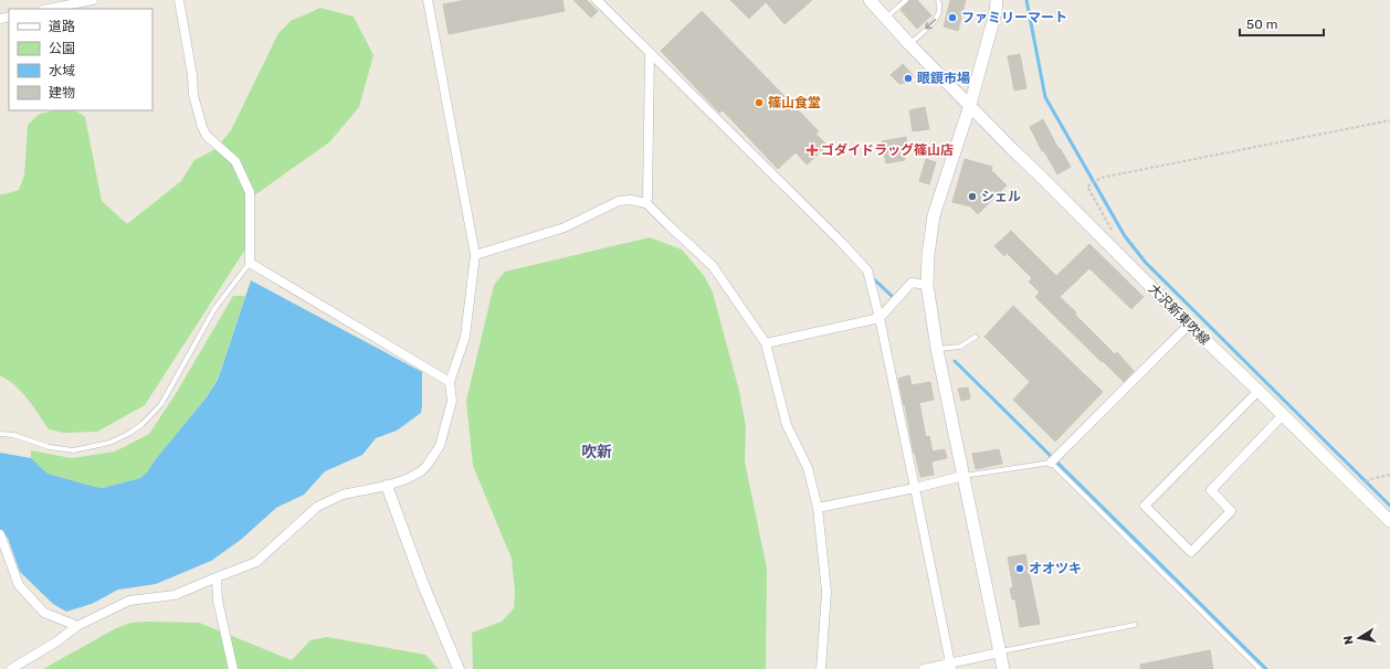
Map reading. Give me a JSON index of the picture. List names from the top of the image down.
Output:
{
  "streets": {
    "main road": ["大沢新東吹線"]
  },
  "districts": ["吹新"],
  "places": {
    "other": [
      "ファミリーマート",
      "眼鏡市場",
      "篠山食堂",
      "シェル",
      "オオツキ"
    ],
    "health": ["ゴダイドラッグ篠山店"]
  },
  "legend": [
    "道路",
    "公園",
    "水域",
    "建物"
  ],
  "scale_bar": "50 m",
  "north": "left"
}
